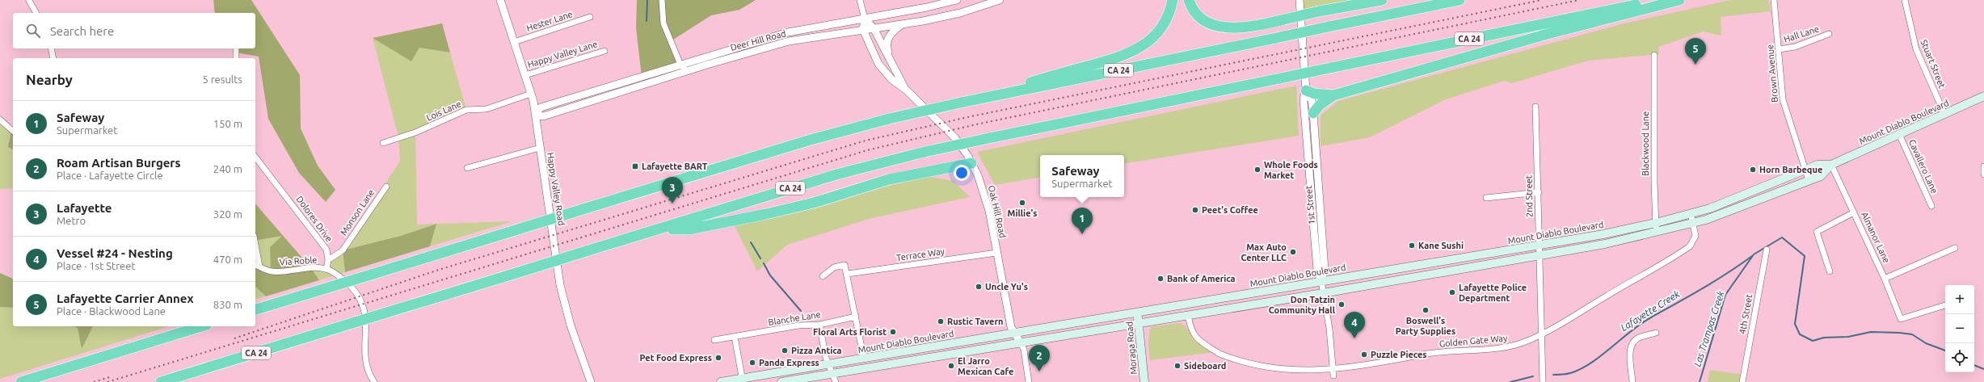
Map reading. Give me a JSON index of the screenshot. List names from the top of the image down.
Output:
{
  "streets": {
    "highway": ["CA 24"],
    "main road": ["Mount Diablo Boulevard", "Moraga Road"],
    "street": [
      "Hester Lane",
      "Hall Lane",
      "Deer Hill Road",
      "Happy Valley Lane",
      "Stuart Street",
      "Brown Avenue",
      "Lois Lane",
      "Blackwood Lane",
      "Cavallero Lane",
      "Happy Valley Road",
      "2nd Street",
      "1st Street",
      "Oak Hill Road",
      "Monson Lane",
      "Dolores Drive",
      "Almanor Lane",
      "Terrace Way",
      "Via Roble",
      "4th Street",
      "Blanche Lane",
      "Golden Gate Way"
    ]
  },
  "crossings": [
    ["Hester Lane", "Happy Valley Road"],
    ["Hall Lane", "Brown Avenue"],
    ["Deer Hill Road", "Happy Valley Road"],
    ["Deer Hill Road", "Oak Hill Road"],
    ["Happy Valley Lane", "Happy Valley Road"],
    ["Stuart Street", "Mount Diablo Boulevard"],
    ["Brown Avenue", "Mount Diablo Boulevard"],
    ["Lois Lane", "Happy Valley Road"],
    ["Mount Diablo Boulevard", "Blackwood Lane"],
    ["Mount Diablo Boulevard", "Cavallero Lane"],
    ["Mount Diablo Boulevard", "2nd Street"],
    ["Mount Diablo Boulevard", "1st Street"],
    ["Mount Diablo Boulevard", "Oak Hill Road"],
    ["Mount Diablo Boulevard", "Almanor Lane"],
    ["Mount Diablo Boulevard", "Golden Gate Way"],
    ["Mount Diablo Boulevard", "Moraga Road"],
    ["2nd Street", "Golden Gate Way"],
    ["1st Street", "Golden Gate Way"],
    ["Oak Hill Road", "Terrace Way"],
    ["Monson Lane", "Dolores Drive"],
    ["Dolores Drive", "Via Roble"]
  ],
  "water": ["Lafayette Creek", "Las Trampas Creek"],
  "places": {
    "transit": ["Lafayette BART"],
    "other": [
      "Whole Foods Market",
      "Horn Barbeque",
      "Millie's",
      "Peet's Coffee",
      "Kane Sushi",
      "Max Auto Center LLC",
      "Bank of America",
      "Uncle Yu's",
      "Lafayette Police Department",
      "Don Tatzin Community Hall",
      "Boswell's Party Supplies",
      "Rustic Tavern",
      "Floral Arts Florist",
      "Pizza Antica",
      "Puzzle Pieces",
      "Pet Food Express",
      "Panda Express",
      "El Jarro Mexican Cafe",
      "Sideboard"
    ]
  },
  "page": {
    "search": "Search here",
    "pins": [
      "5",
      "3",
      "1",
      "4",
      "2"
    ],
    "heading": ["Nearby", "5 results"],
    "list": [
      {
        "mark": "1",
        "name": "Safeway",
        "note": "Supermarket",
        "value": "150 m"
      },
      {
        "mark": "2",
        "name": "Roam Artisan Burgers",
        "note": "Place · Lafayette Circle",
        "value": "240 m"
      },
      {
        "mark": "3",
        "name": "Lafayette",
        "note": "Metro",
        "value": "320 m"
      },
      {
        "mark": "4",
        "name": "Vessel #24 - Nesting",
        "note": "Place · 1st Street",
        "value": "470 m"
      },
      {
        "mark": "5",
        "name": "Lafayette Carrier Annex",
        "note": "Place · Blackwood Lane",
        "value": "830 m"
      }
    ],
    "popup": ["Safeway", "Supermarket"],
    "map_buttons": ["+", "−"]
  }
}
